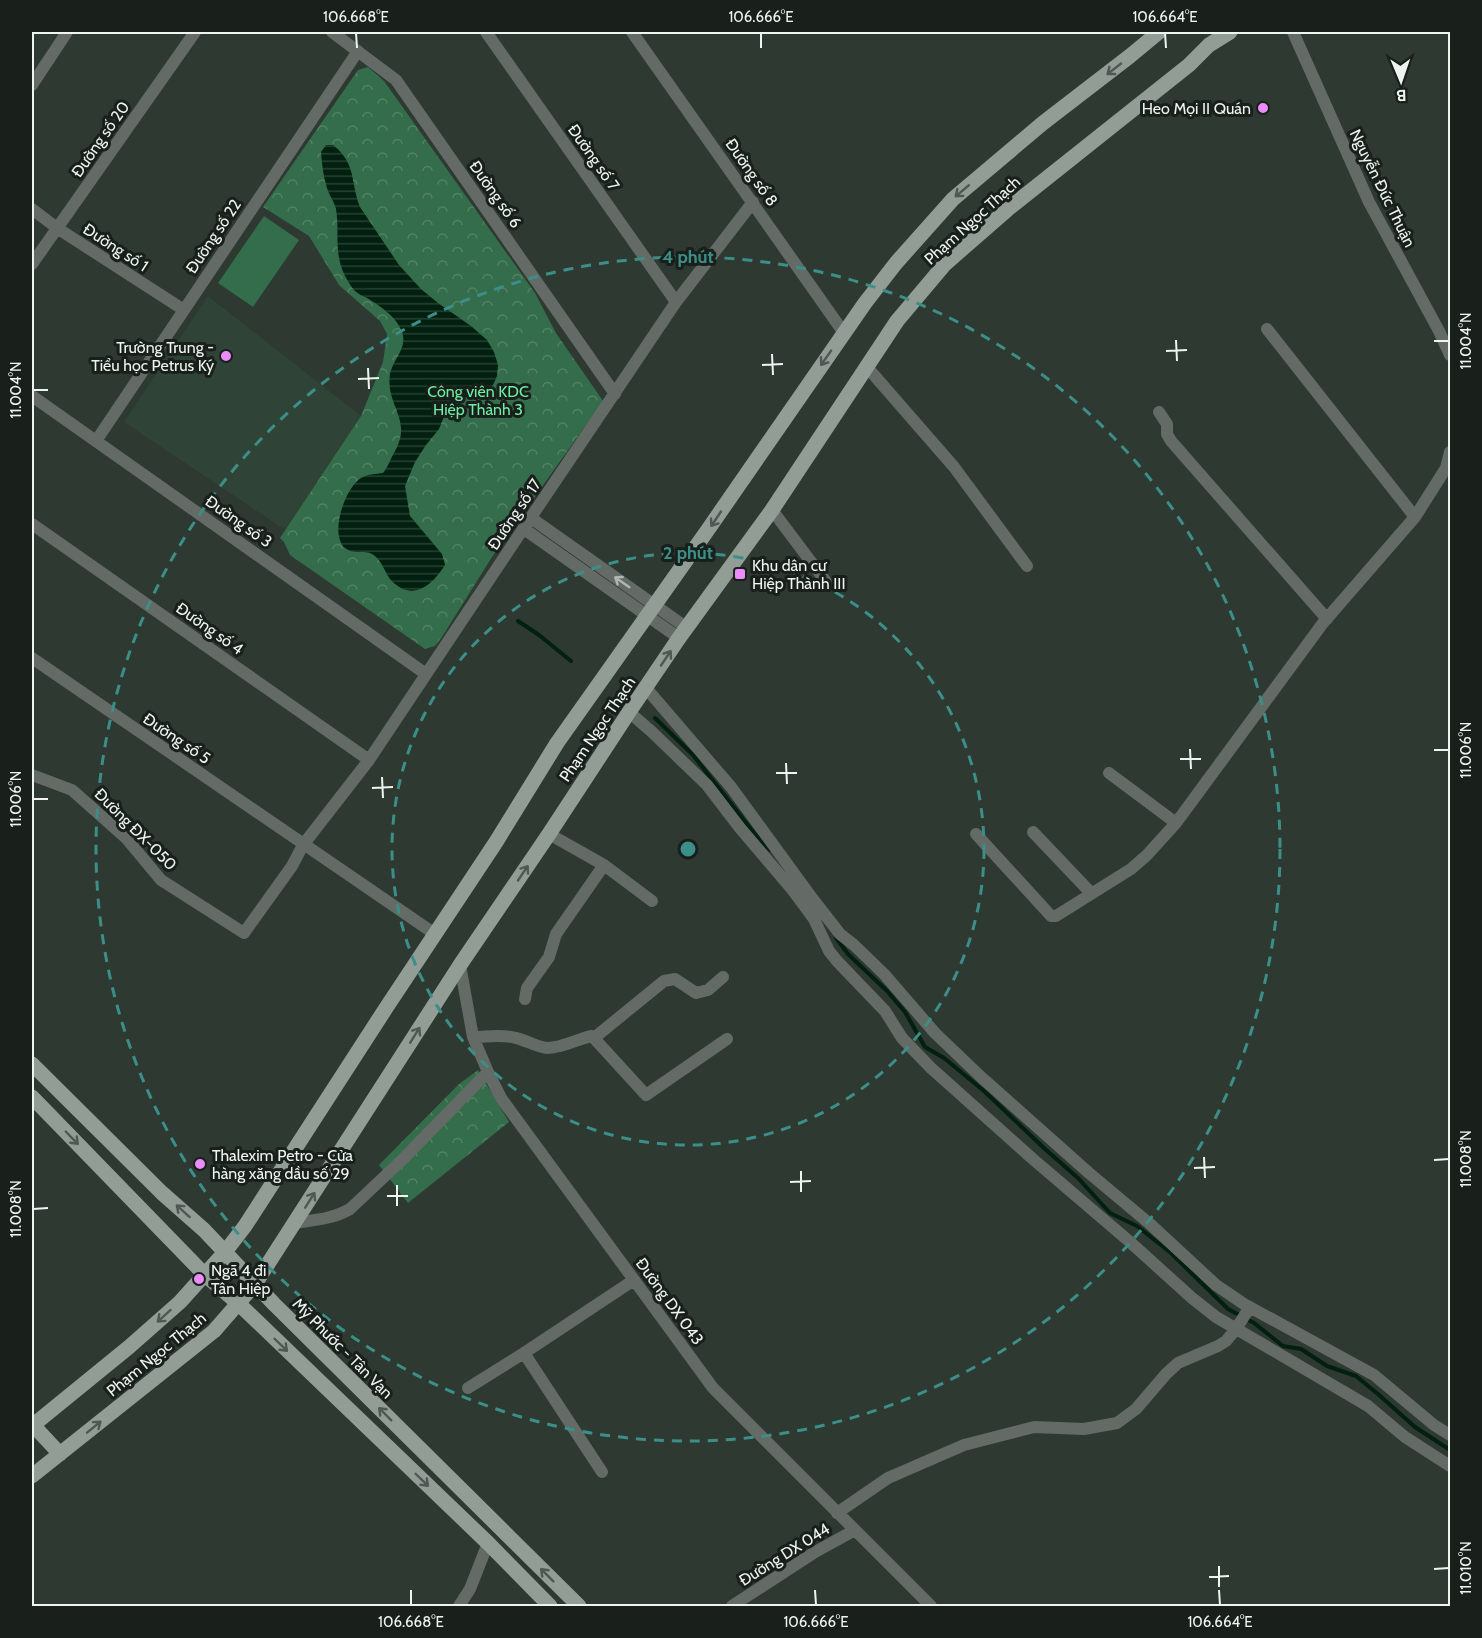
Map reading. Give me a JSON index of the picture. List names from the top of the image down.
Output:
{
  "streets": {
    "main road": ["Phạm Ngọc Thạch", "Mỹ Phước - Tân Vạn"],
    "street": [
      "Đường số 20",
      "Đường số 7",
      "Đường số 8",
      "Nguyễn Đức Thuận",
      "Đường số 6",
      "Đường số 22",
      "Đường số 1",
      "Đường số 17",
      "Đường số 3",
      "Đường số 4",
      "Đường số 5",
      "Đường ĐX-050",
      "Đường DX 043",
      "Đường DX 044"
    ]
  },
  "crossings": [
    ["Đường số 20", "Đường số 1"],
    ["Đường số 7", "Đường số 17"],
    ["Đường số 8", "Phạm Ngọc Thạch"],
    ["Đường số 8", "Đường số 17"],
    ["Đường số 6", "Đường số 22"],
    ["Đường số 6", "Đường số 17"],
    ["Phạm Ngọc Thạch", "Đường số 5"],
    ["Phạm Ngọc Thạch", "Đường DX 043"],
    ["Phạm Ngọc Thạch", "Mỹ Phước - Tân Vạn"],
    ["Đường số 22", "Đường số 1"],
    ["Đường số 22", "Đường số 3"],
    ["Đường số 17", "Đường số 3"],
    ["Đường số 17", "Đường số 4"],
    ["Đường số 17", "Đường số 5"],
    ["Đường số 17", "Đường ĐX-050"],
    ["Đường DX 043", "Đường DX 044"]
  ],
  "parks": ["Công viên KDC Hiệp Thành 3"],
  "places": {
    "other": [
      "Heo Mọi II Quán",
      "Trường Trung - Tiểu học Petrus Ký",
      "Thalexim Petro - Cửa hàng xăng dầu số 29",
      "Ngã 4 đi Tân Hiệp"
    ],
    "transit": ["Khu dân cư Hiệp Thành III"]
  },
  "north": "bottom",
  "coordinates": [
    "106.668°E",
    "106.666°E",
    "106.664°E",
    "11.004°N",
    "11.006°N",
    "11.008°N",
    "11.010°N"
  ],
  "rings": ["4 phút", "2 phút"]
}
